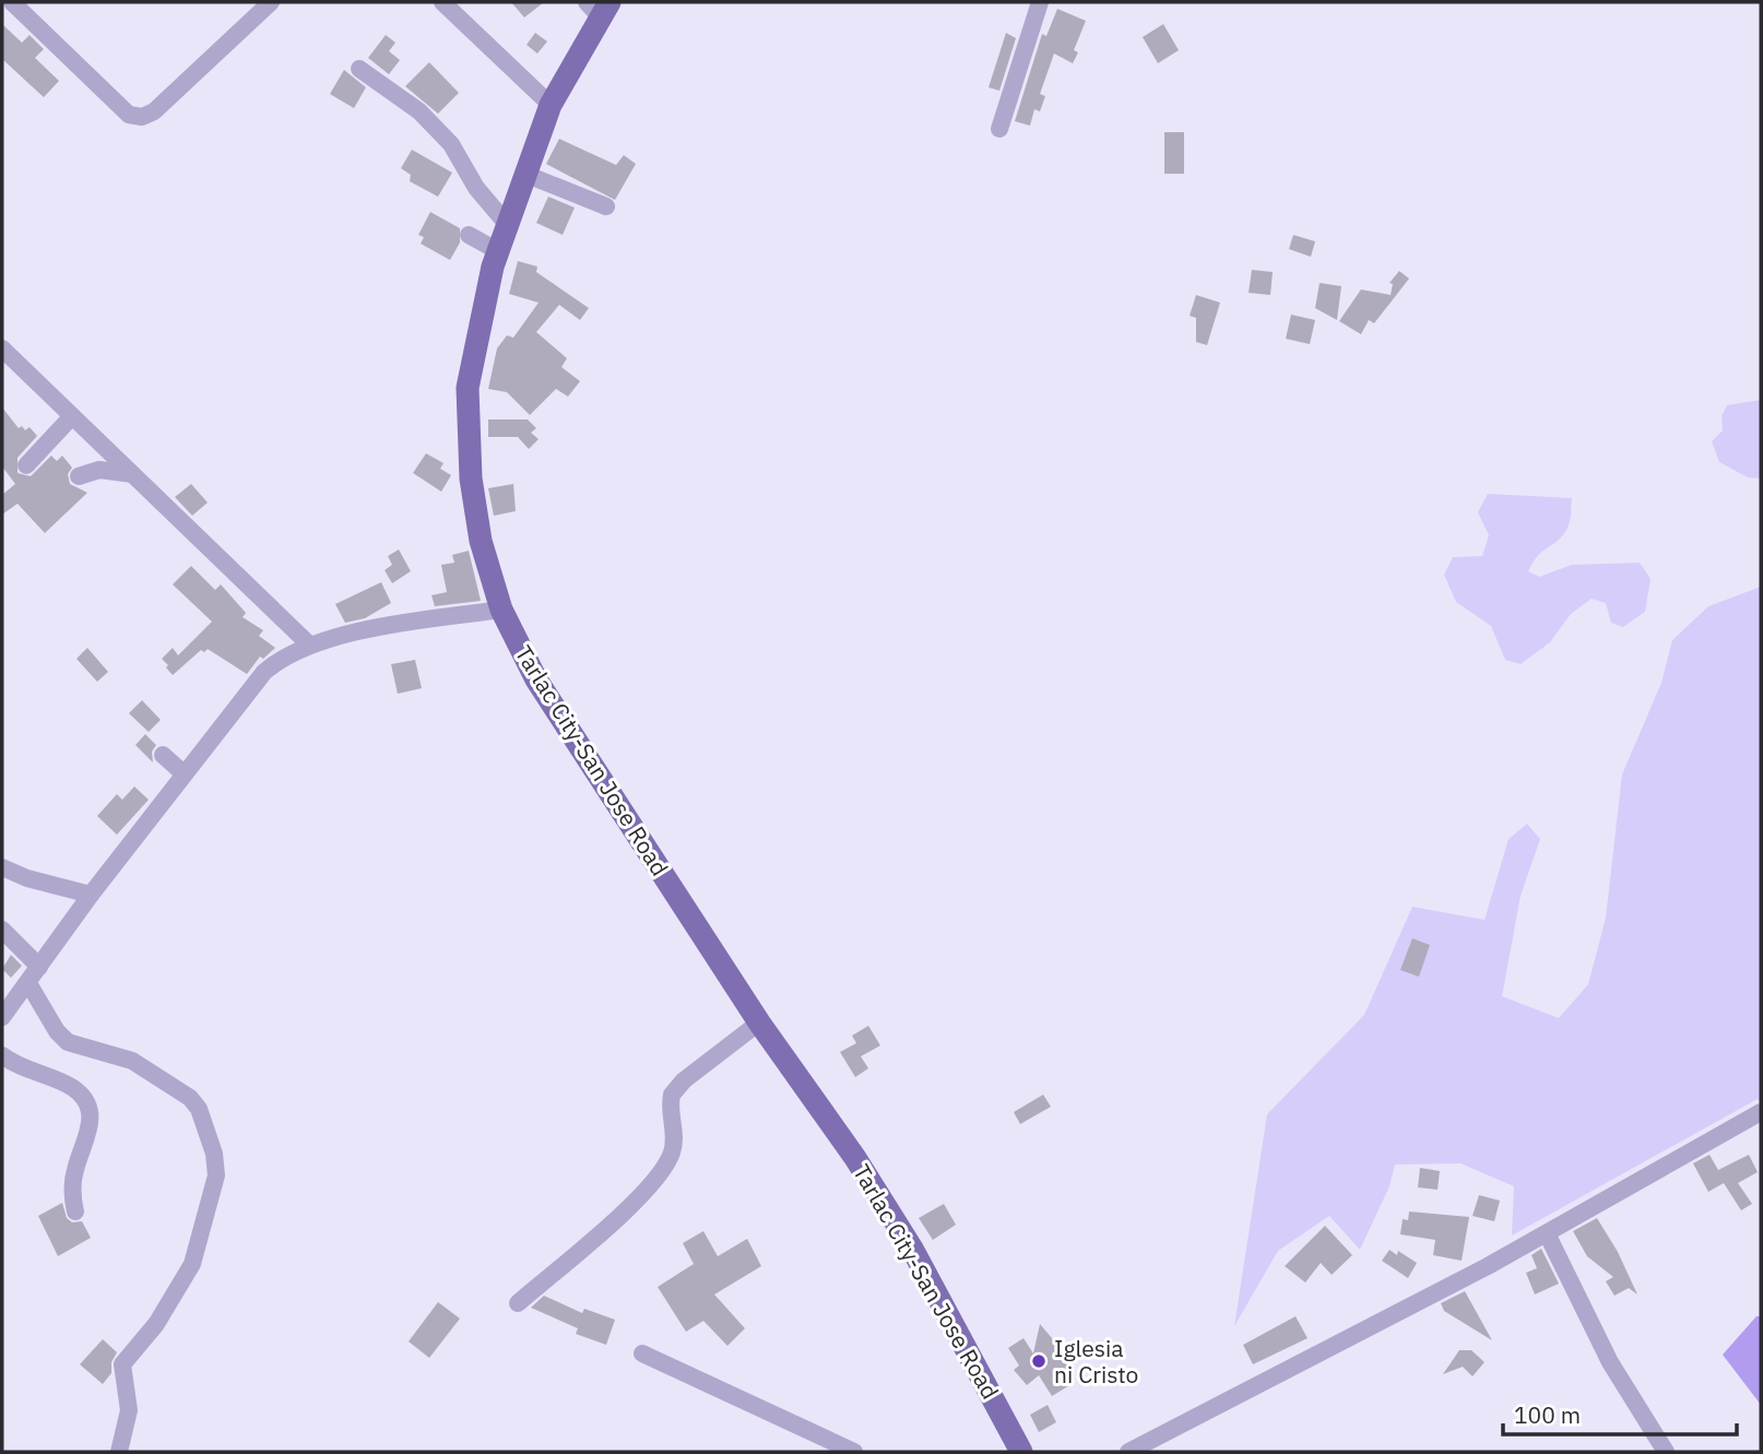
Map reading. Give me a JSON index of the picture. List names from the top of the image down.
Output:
{
  "streets": {
    "main road": ["Tarlac City-San Jose Road"]
  },
  "places": ["Iglesia ni Cristo"],
  "scale_bar": "100 m"
}
